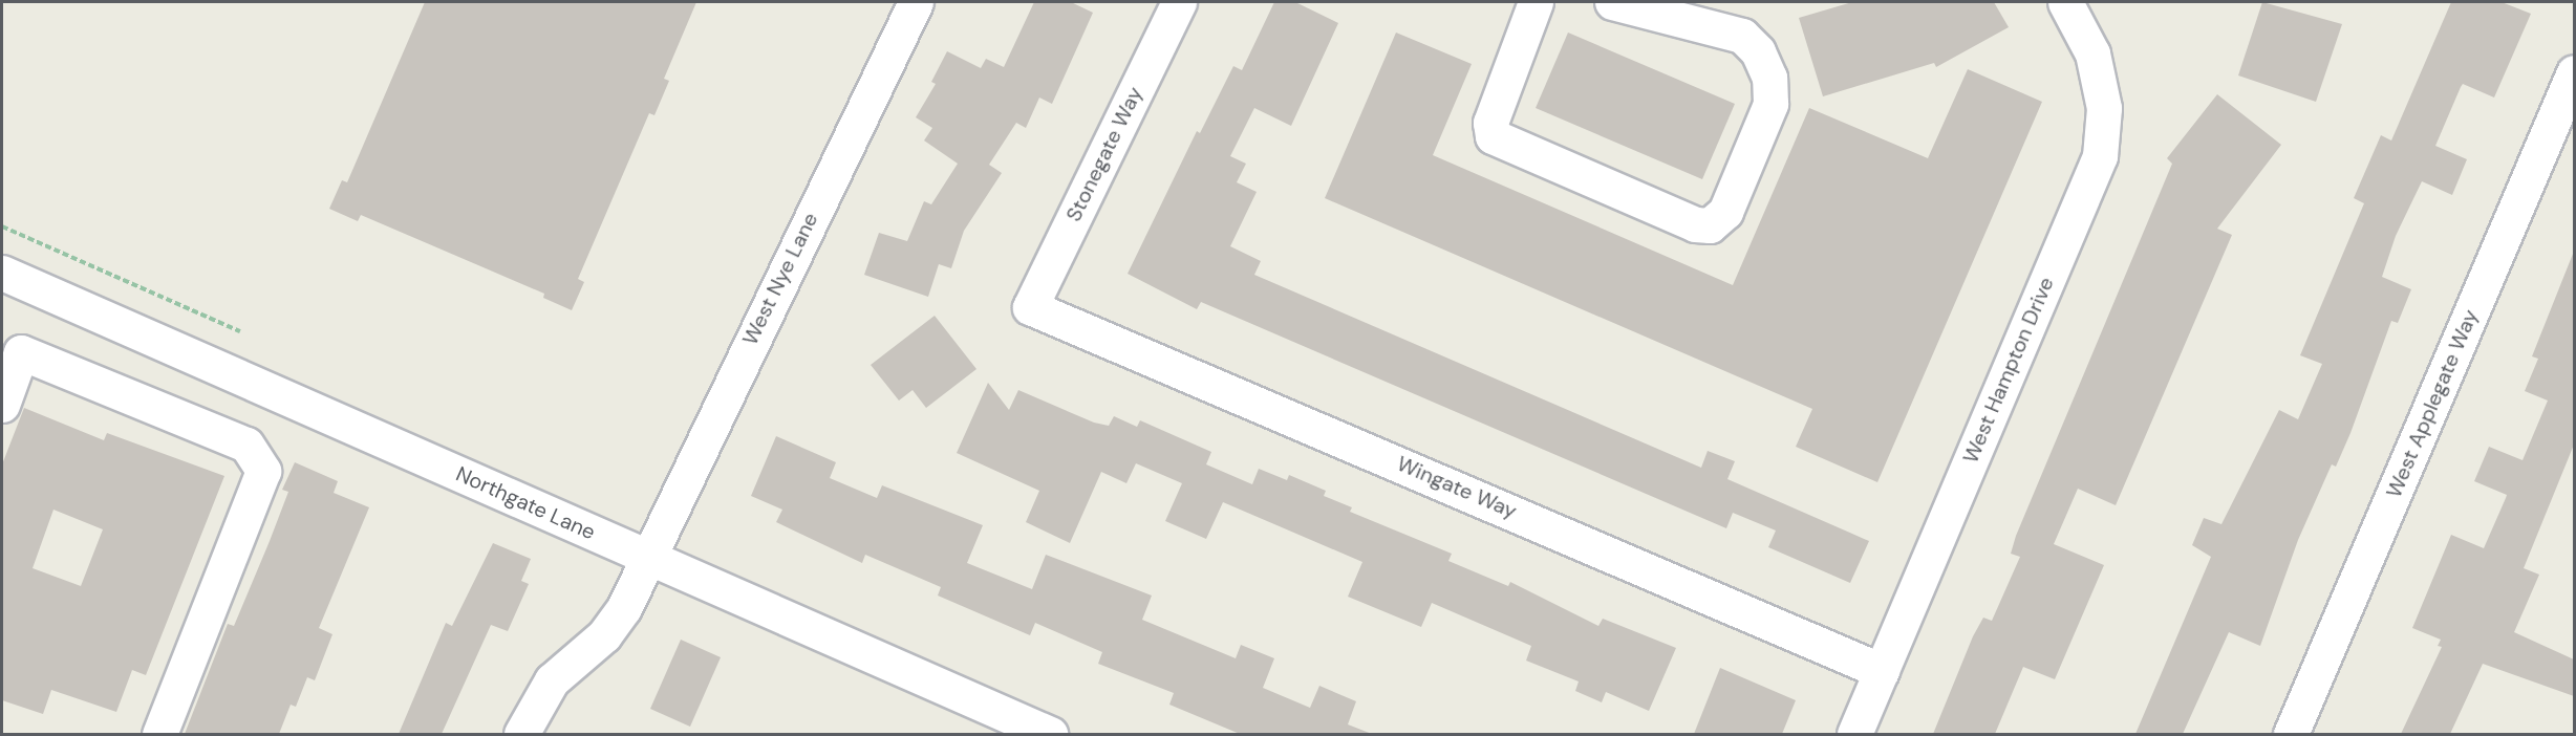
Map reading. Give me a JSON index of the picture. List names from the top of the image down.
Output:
{
  "streets": {
    "street": [
      "Stonegate Way",
      "West Nye Lane",
      "West Hampton Drive",
      "West Applegate Way",
      "Wingate Way",
      "Northgate Lane"
    ]
  },
  "crossings": [
    ["Stonegate Way", "Wingate Way"],
    ["West Nye Lane", "Northgate Lane"],
    ["West Hampton Drive", "Wingate Way"]
  ]
}
